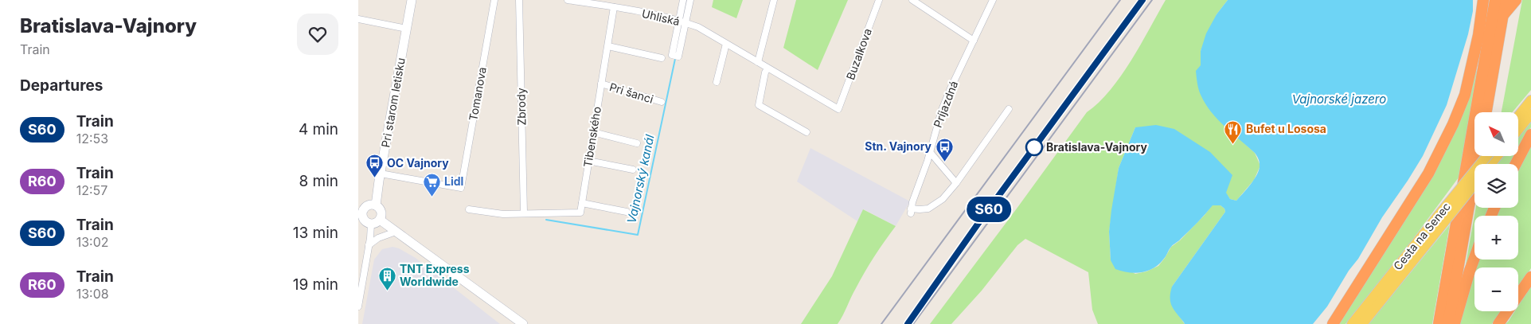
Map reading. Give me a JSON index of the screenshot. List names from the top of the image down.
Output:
{
  "streets": {
    "main road": ["Pri starom letisku", "Cesta na Senec"],
    "street": [
      "Uhliská",
      "Buzalkova",
      "Pri šanci",
      "Tomanova",
      "Príjazdná",
      "Zbrody",
      "Tibenského"
    ]
  },
  "crossings": [
    ["Uhliská", "Buzalkova"],
    ["Uhliská", "Tibenského"],
    ["Pri šanci", "Tibenského"],
    ["Tomanova", "Pri starom letisku"]
  ],
  "water": ["Vajnorské jazero", "Vajnorský kanál"],
  "places": {
    "restaurant": ["Bufet u Lososa"],
    "other": ["Bratislava-Vajnory"],
    "bus stop": ["Stn. Vajnory", "OC Vajnory"],
    "supermarket": ["Lidl"],
    "building": ["TNT Express Worldwide"]
  },
  "north": "top left",
  "page": {
    "heading": [
      ["Bratislava-Vajnory", "Train"],
      "Departures"
    ],
    "on_map": "S60",
    "list": [
      {
        "mark": "S60",
        "name": "Train",
        "note": "12:53",
        "value": "4 min"
      },
      {
        "mark": "R60",
        "name": "Train",
        "note": "12:57",
        "value": "8 min"
      },
      {
        "mark": "S60",
        "name": "Train",
        "note": "13:02",
        "value": "13 min"
      },
      {
        "mark": "R60",
        "name": "Train",
        "note": "13:08",
        "value": "19 min"
      }
    ],
    "map_buttons": ["+", "−"]
  }
}
